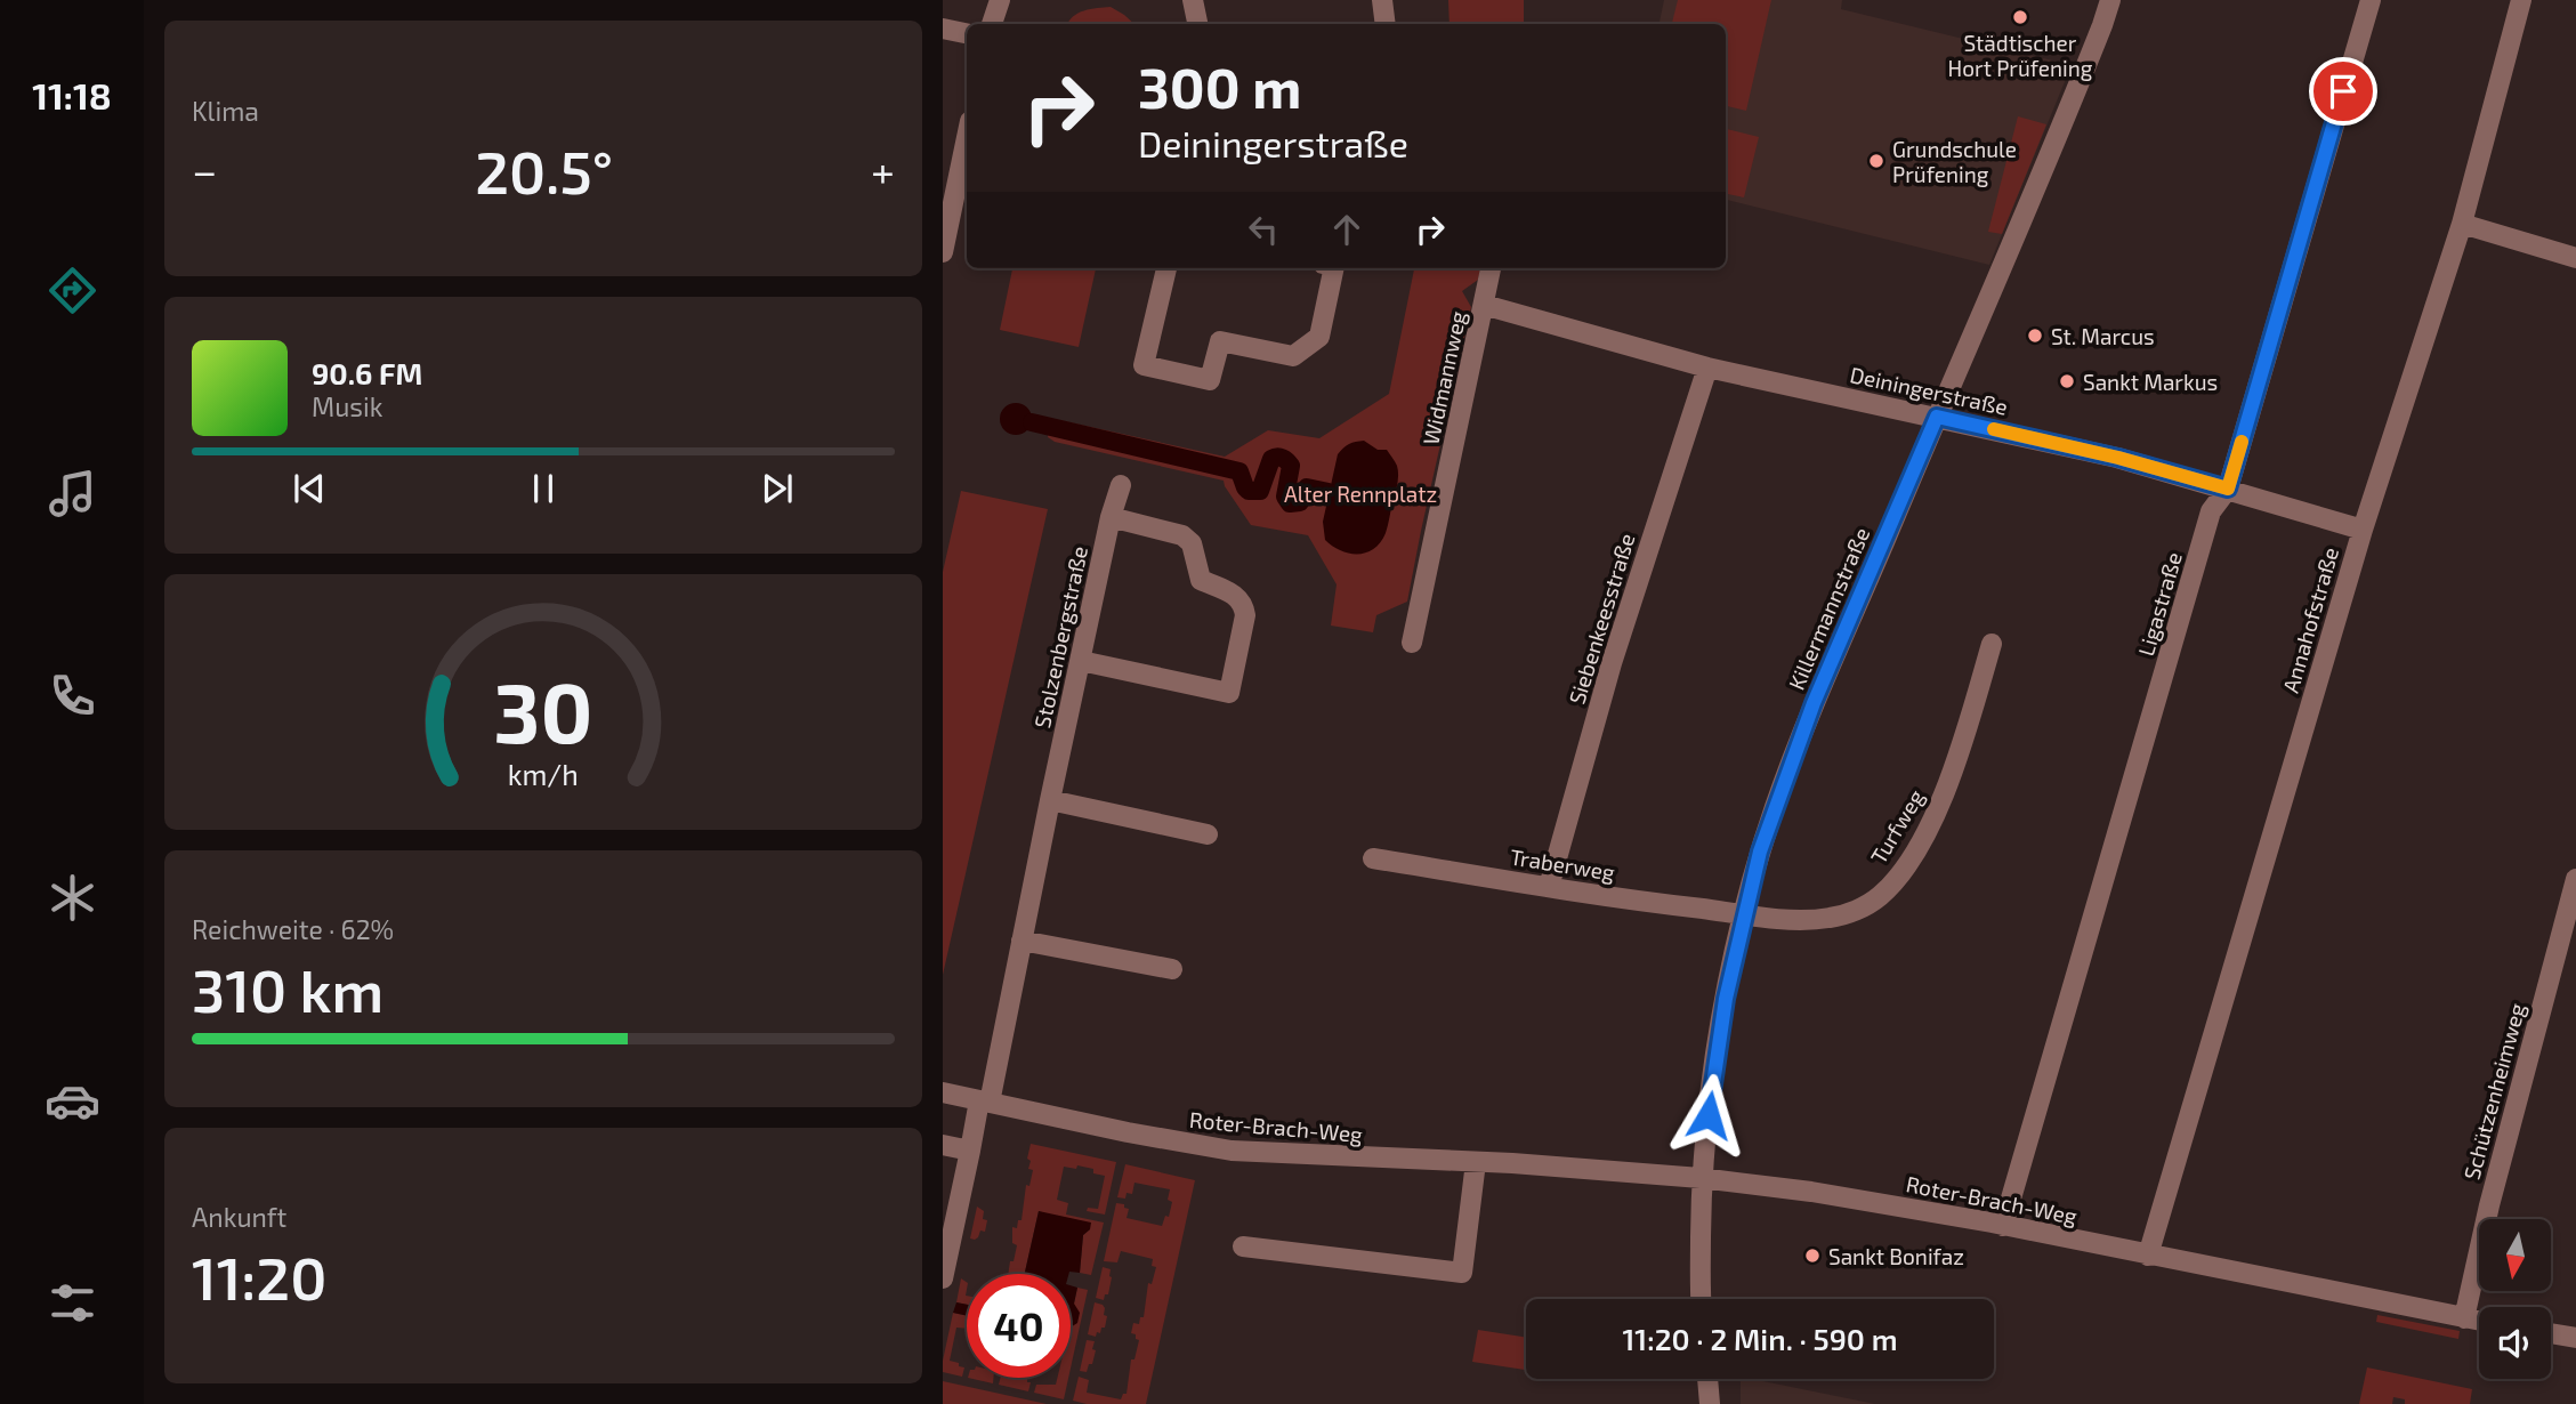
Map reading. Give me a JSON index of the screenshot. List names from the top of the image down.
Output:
{
  "streets": {
    "street": [
      "Widmannweg",
      "Deiningerstraße",
      "Ligastraße",
      "Killermannstraße",
      "Siebenkeesstraße",
      "Annahofstraße",
      "Stolzenbergstraße",
      "Turfweg",
      "Traberweg",
      "Schützenheimweg",
      "Roter-Brach-Weg"
    ]
  },
  "crossings": [
    ["Widmannweg", "Deiningerstraße"],
    ["Deiningerstraße", "Ligastraße"],
    ["Deiningerstraße", "Killermannstraße"],
    ["Deiningerstraße", "Siebenkeesstraße"],
    ["Deiningerstraße", "Annahofstraße"],
    ["Ligastraße", "Roter-Brach-Weg"],
    ["Killermannstraße", "Turfweg"],
    ["Killermannstraße", "Traberweg"],
    ["Killermannstraße", "Roter-Brach-Weg"],
    ["Siebenkeesstraße", "Traberweg"],
    ["Annahofstraße", "Roter-Brach-Weg"],
    ["Stolzenbergstraße", "Roter-Brach-Weg"],
    ["Turfweg", "Traberweg"],
    ["Schützenheimweg", "Roter-Brach-Weg"]
  ],
  "parks": ["Alter Rennplatz"],
  "places": [
    "Städtischer Hort Prüfening",
    "Grundschule Prüfening",
    "St. Marcus",
    "Sankt Markus",
    "Sankt Bonifaz"
  ],
  "north": "bottom",
  "page": {
    "tabs": "11:18",
    "tile": [
      "Klima",
      ["Reichweite · 62%", "310 km"],
      ["Ankunft", "11:20"]
    ],
    "turn": ["300 m", "Deiningerstraße"],
    "heat": ["−", "20.5°", "+"],
    "song": ["90.6 FM", "Musik"],
    "limit": "40",
    "trip": "11:20 · 2 Min. · 590 m",
    "gauge": ["30", "km/h"]
  }
}
